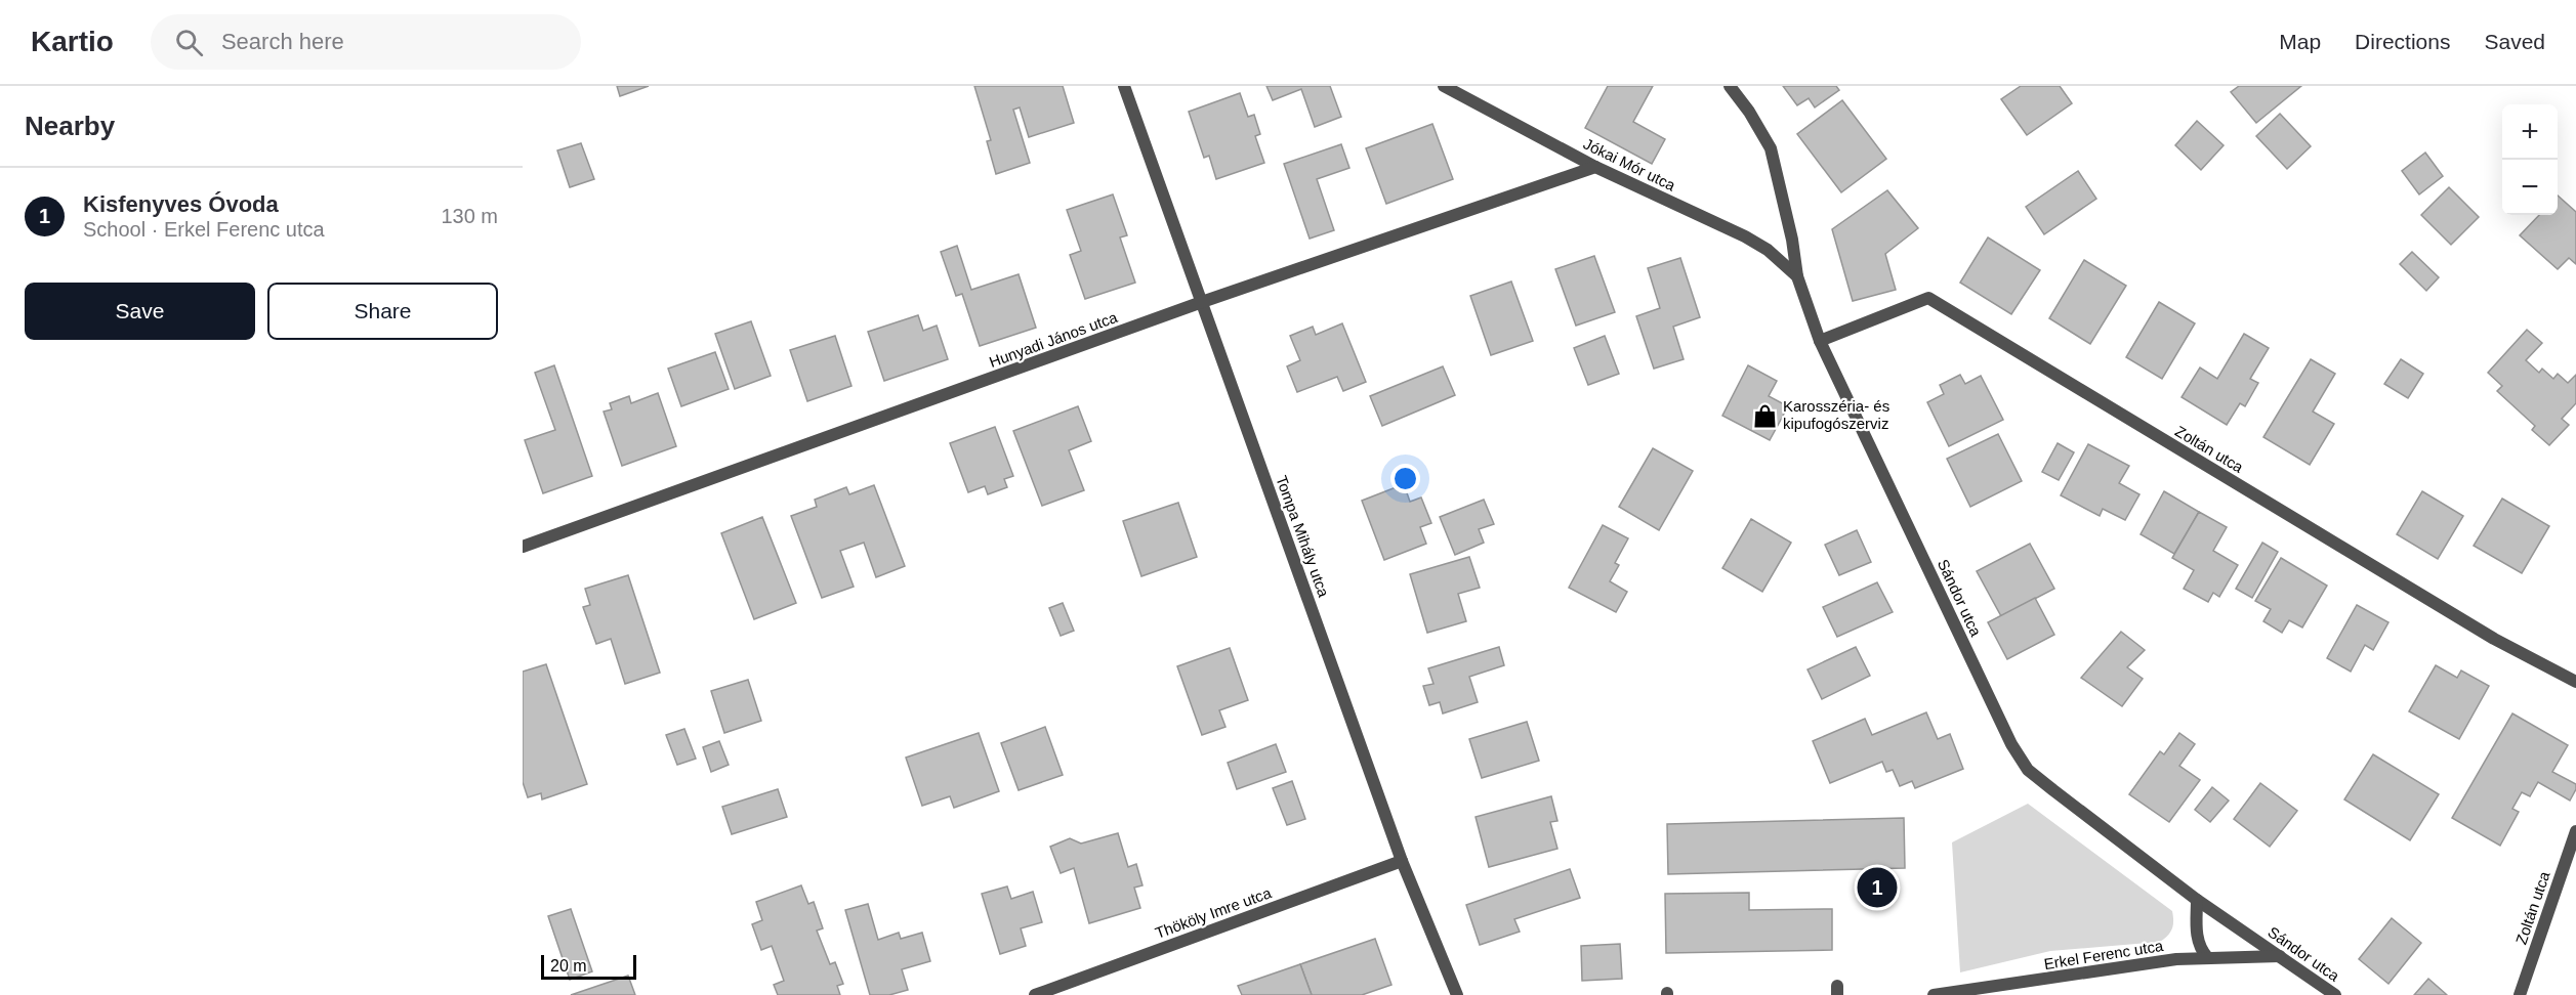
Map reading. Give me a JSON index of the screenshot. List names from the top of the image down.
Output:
{
  "streets": {
    "street": [
      "Jókai Mór utca",
      "Hunyadi János utca",
      "Zoltán utca",
      "Tompa Mihály utca",
      "Sándor utca",
      "Thököly Imre utca",
      "Erkel Ferenc utca"
    ]
  },
  "crossings": [
    ["Jókai Mór utca", "Hunyadi János utca"],
    ["Jókai Mór utca", "Sándor utca"],
    ["Hunyadi János utca", "Tompa Mihály utca"],
    ["Zoltán utca", "Sándor utca"],
    ["Tompa Mihály utca", "Thököly Imre utca"],
    ["Sándor utca", "Erkel Ferenc utca"]
  ],
  "places": {
    "shop": ["Karosszéria- és kipufogószerviz"]
  },
  "scale_bar": "20 m",
  "page": {
    "header": "Kartio",
    "search": "Search here",
    "nav": ["Map", "Directions", "Saved"],
    "heading": "Nearby",
    "map_buttons": ["+", "−"],
    "list": [
      {
        "mark": "1",
        "name": "Kisfenyves Óvoda",
        "note": "School · Erkel Ferenc utca",
        "value": "130 m"
      }
    ],
    "buttons": ["Save", "Share"],
    "pins": "1",
    "scale": "20 m"
  }
}
